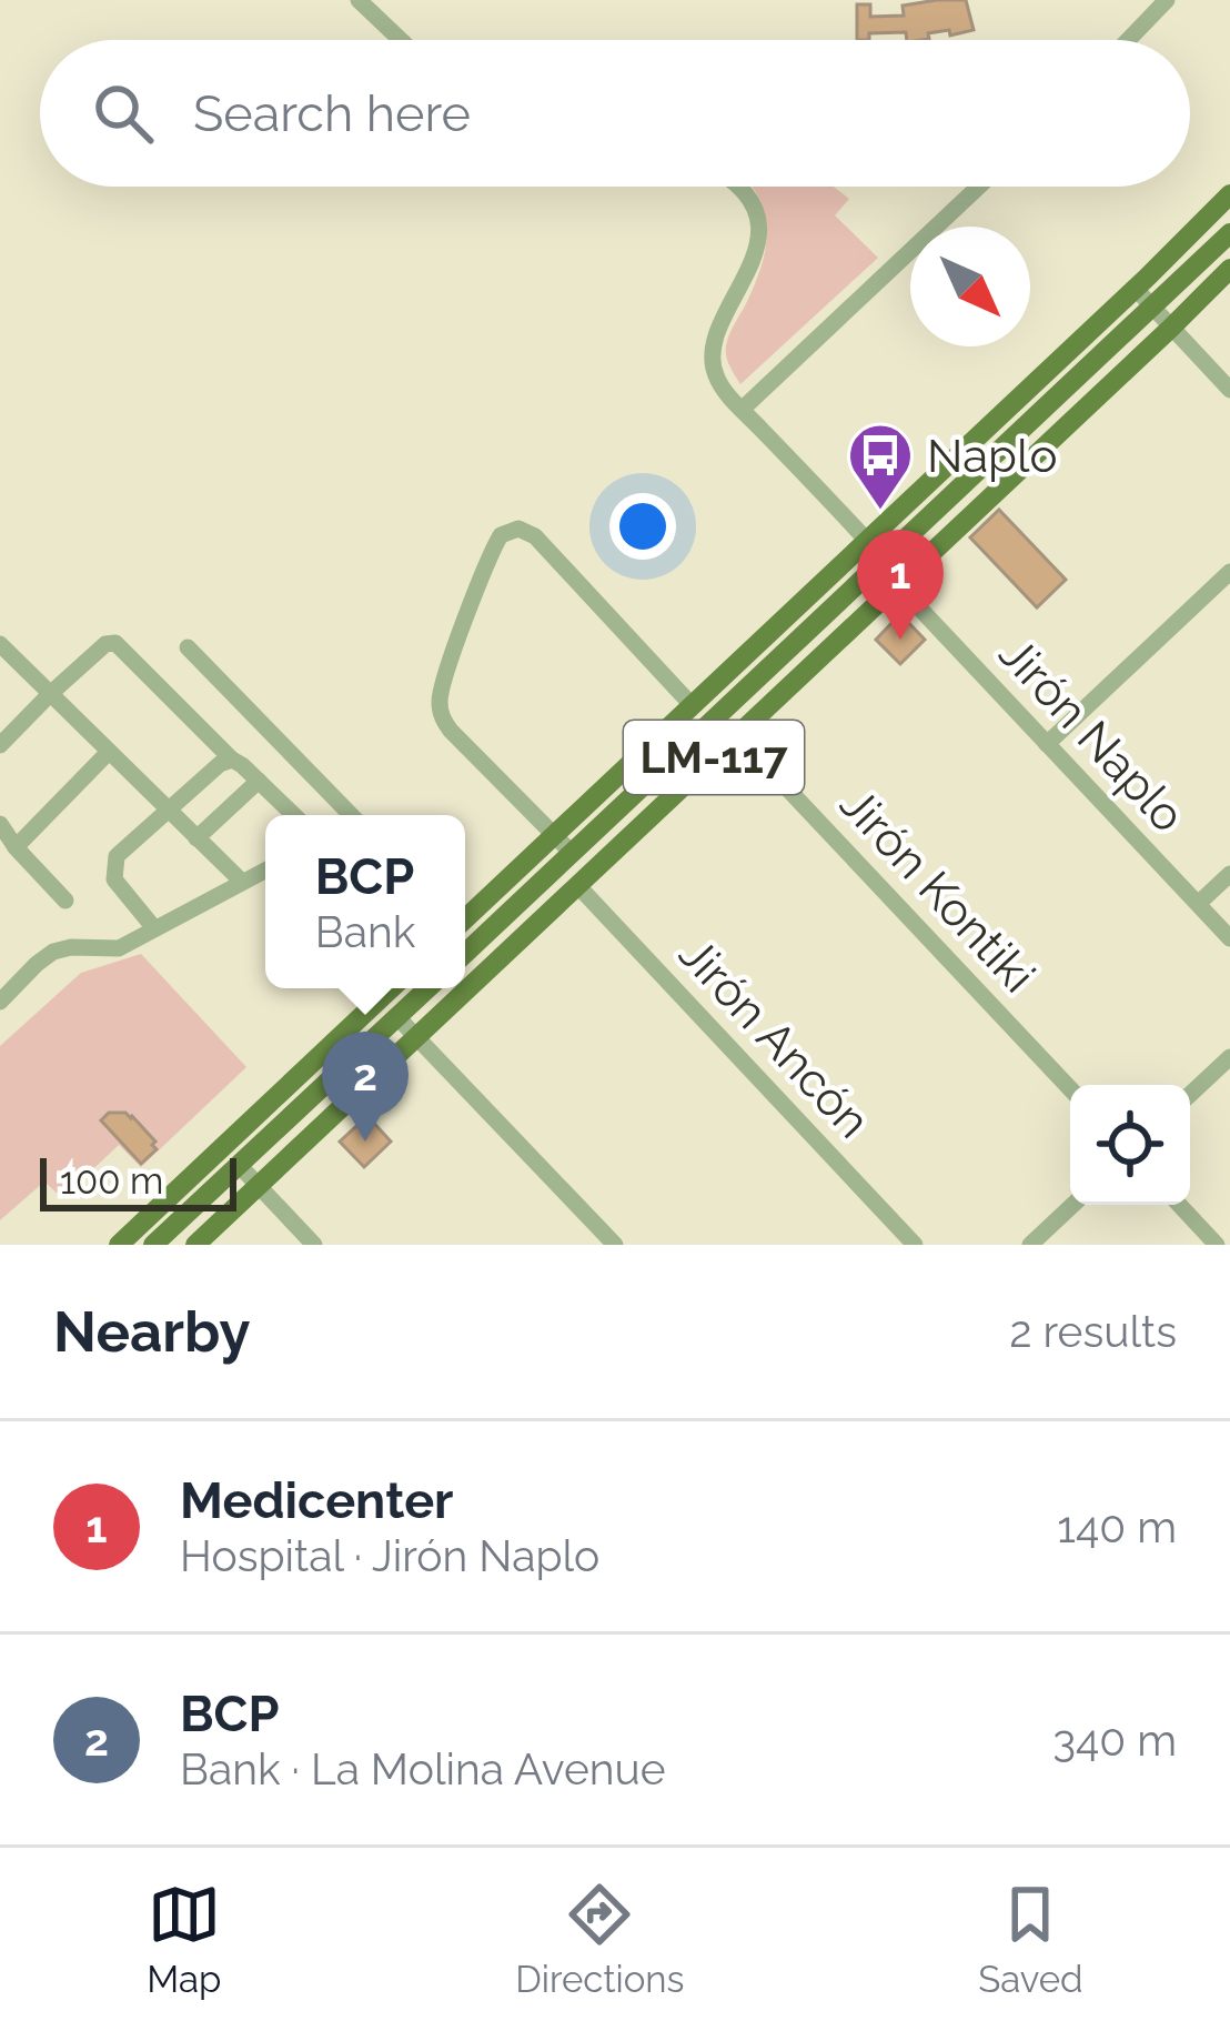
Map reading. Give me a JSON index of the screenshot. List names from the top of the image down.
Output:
{
  "streets": {
    "main road": ["LM-117"],
    "street": ["Jirón Naplo", "Jirón Kontiki", "Jirón Ancón"]
  },
  "crossings": [
    ["Jirón Naplo", "LM-117"],
    ["LM-117", "Jirón Kontiki"],
    ["LM-117", "Jirón Ancón"]
  ],
  "places": {
    "bus stop": ["Naplo"]
  },
  "scale_bar": "100 m",
  "north": "bottom right",
  "page": {
    "search": "Search here",
    "pins": ["1", "2"],
    "popup": ["BCP", "Bank"],
    "scale": "100 m",
    "heading": ["Nearby", "2 results"],
    "list": [
      {
        "mark": "1",
        "name": "Medicenter",
        "note": "Hospital · Jirón Naplo",
        "value": "140 m"
      },
      {
        "mark": "2",
        "name": "BCP",
        "note": "Bank · La Molina Avenue",
        "value": "340 m"
      }
    ],
    "nav": ["Map", "Directions", "Saved"]
  }
}
